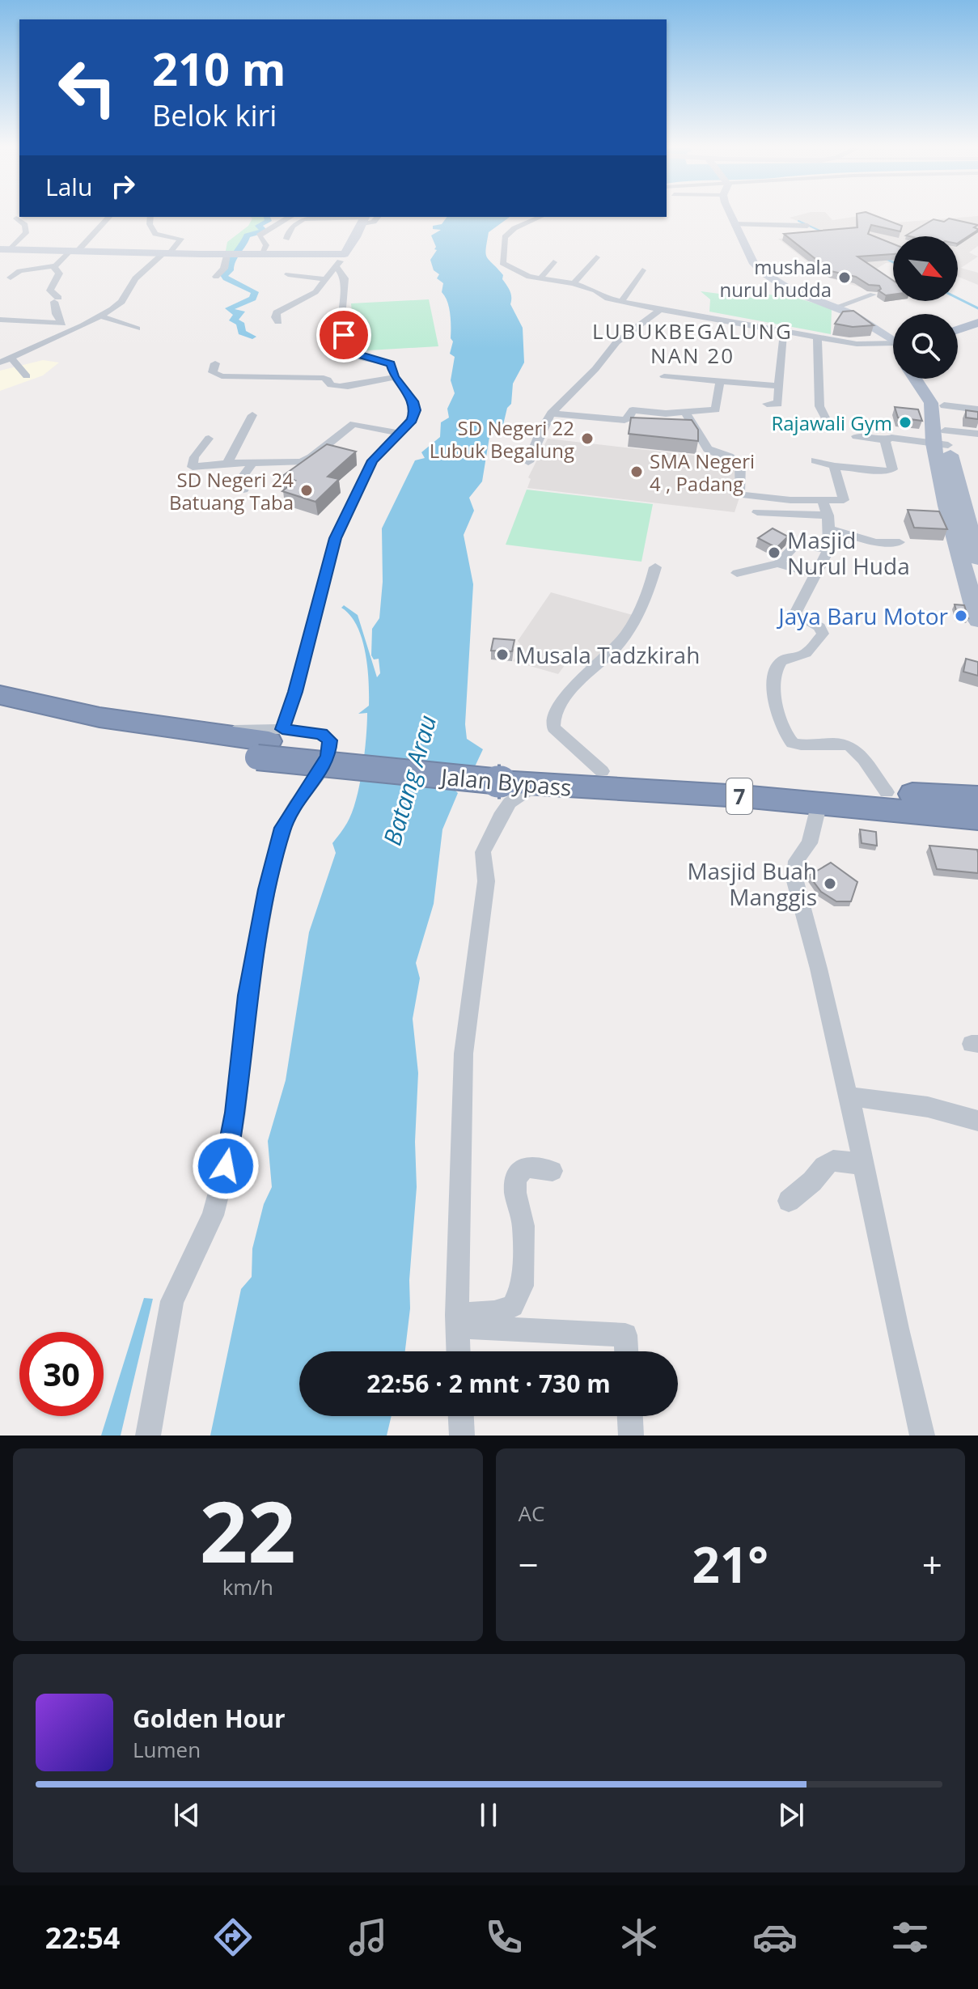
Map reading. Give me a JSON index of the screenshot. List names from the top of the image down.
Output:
{
  "streets": {
    "highway": ["Jalan Bypass", "7"]
  },
  "districts": ["LUBUKBEGALUNG NAN 20"],
  "water": ["Batang Arau"],
  "places": [
    "mushala nurul hudda",
    "Rajawali Gym",
    "SD Negeri 22 Lubuk Begalung",
    "SMA Negeri 4 , Padang",
    "SD Negeri 24 Batuang Taba",
    "Masjid Nurul Huda",
    "Jaya Baru Motor",
    "Musala Tadzkirah",
    "Masjid Buah Manggis"
  ],
  "north": "bottom right",
  "page": {
    "turn": ["210 m", "Belok kiri"],
    "then": "Lalu",
    "limit": "30",
    "trip": "22:56 · 2 mnt · 730 m",
    "tile": [
      ["22", "km/h"],
      "AC"
    ],
    "heat": ["−", "21°", "+"],
    "song": ["Golden Hour", "Lumen"],
    "tabs": "22:54"
  }
}
